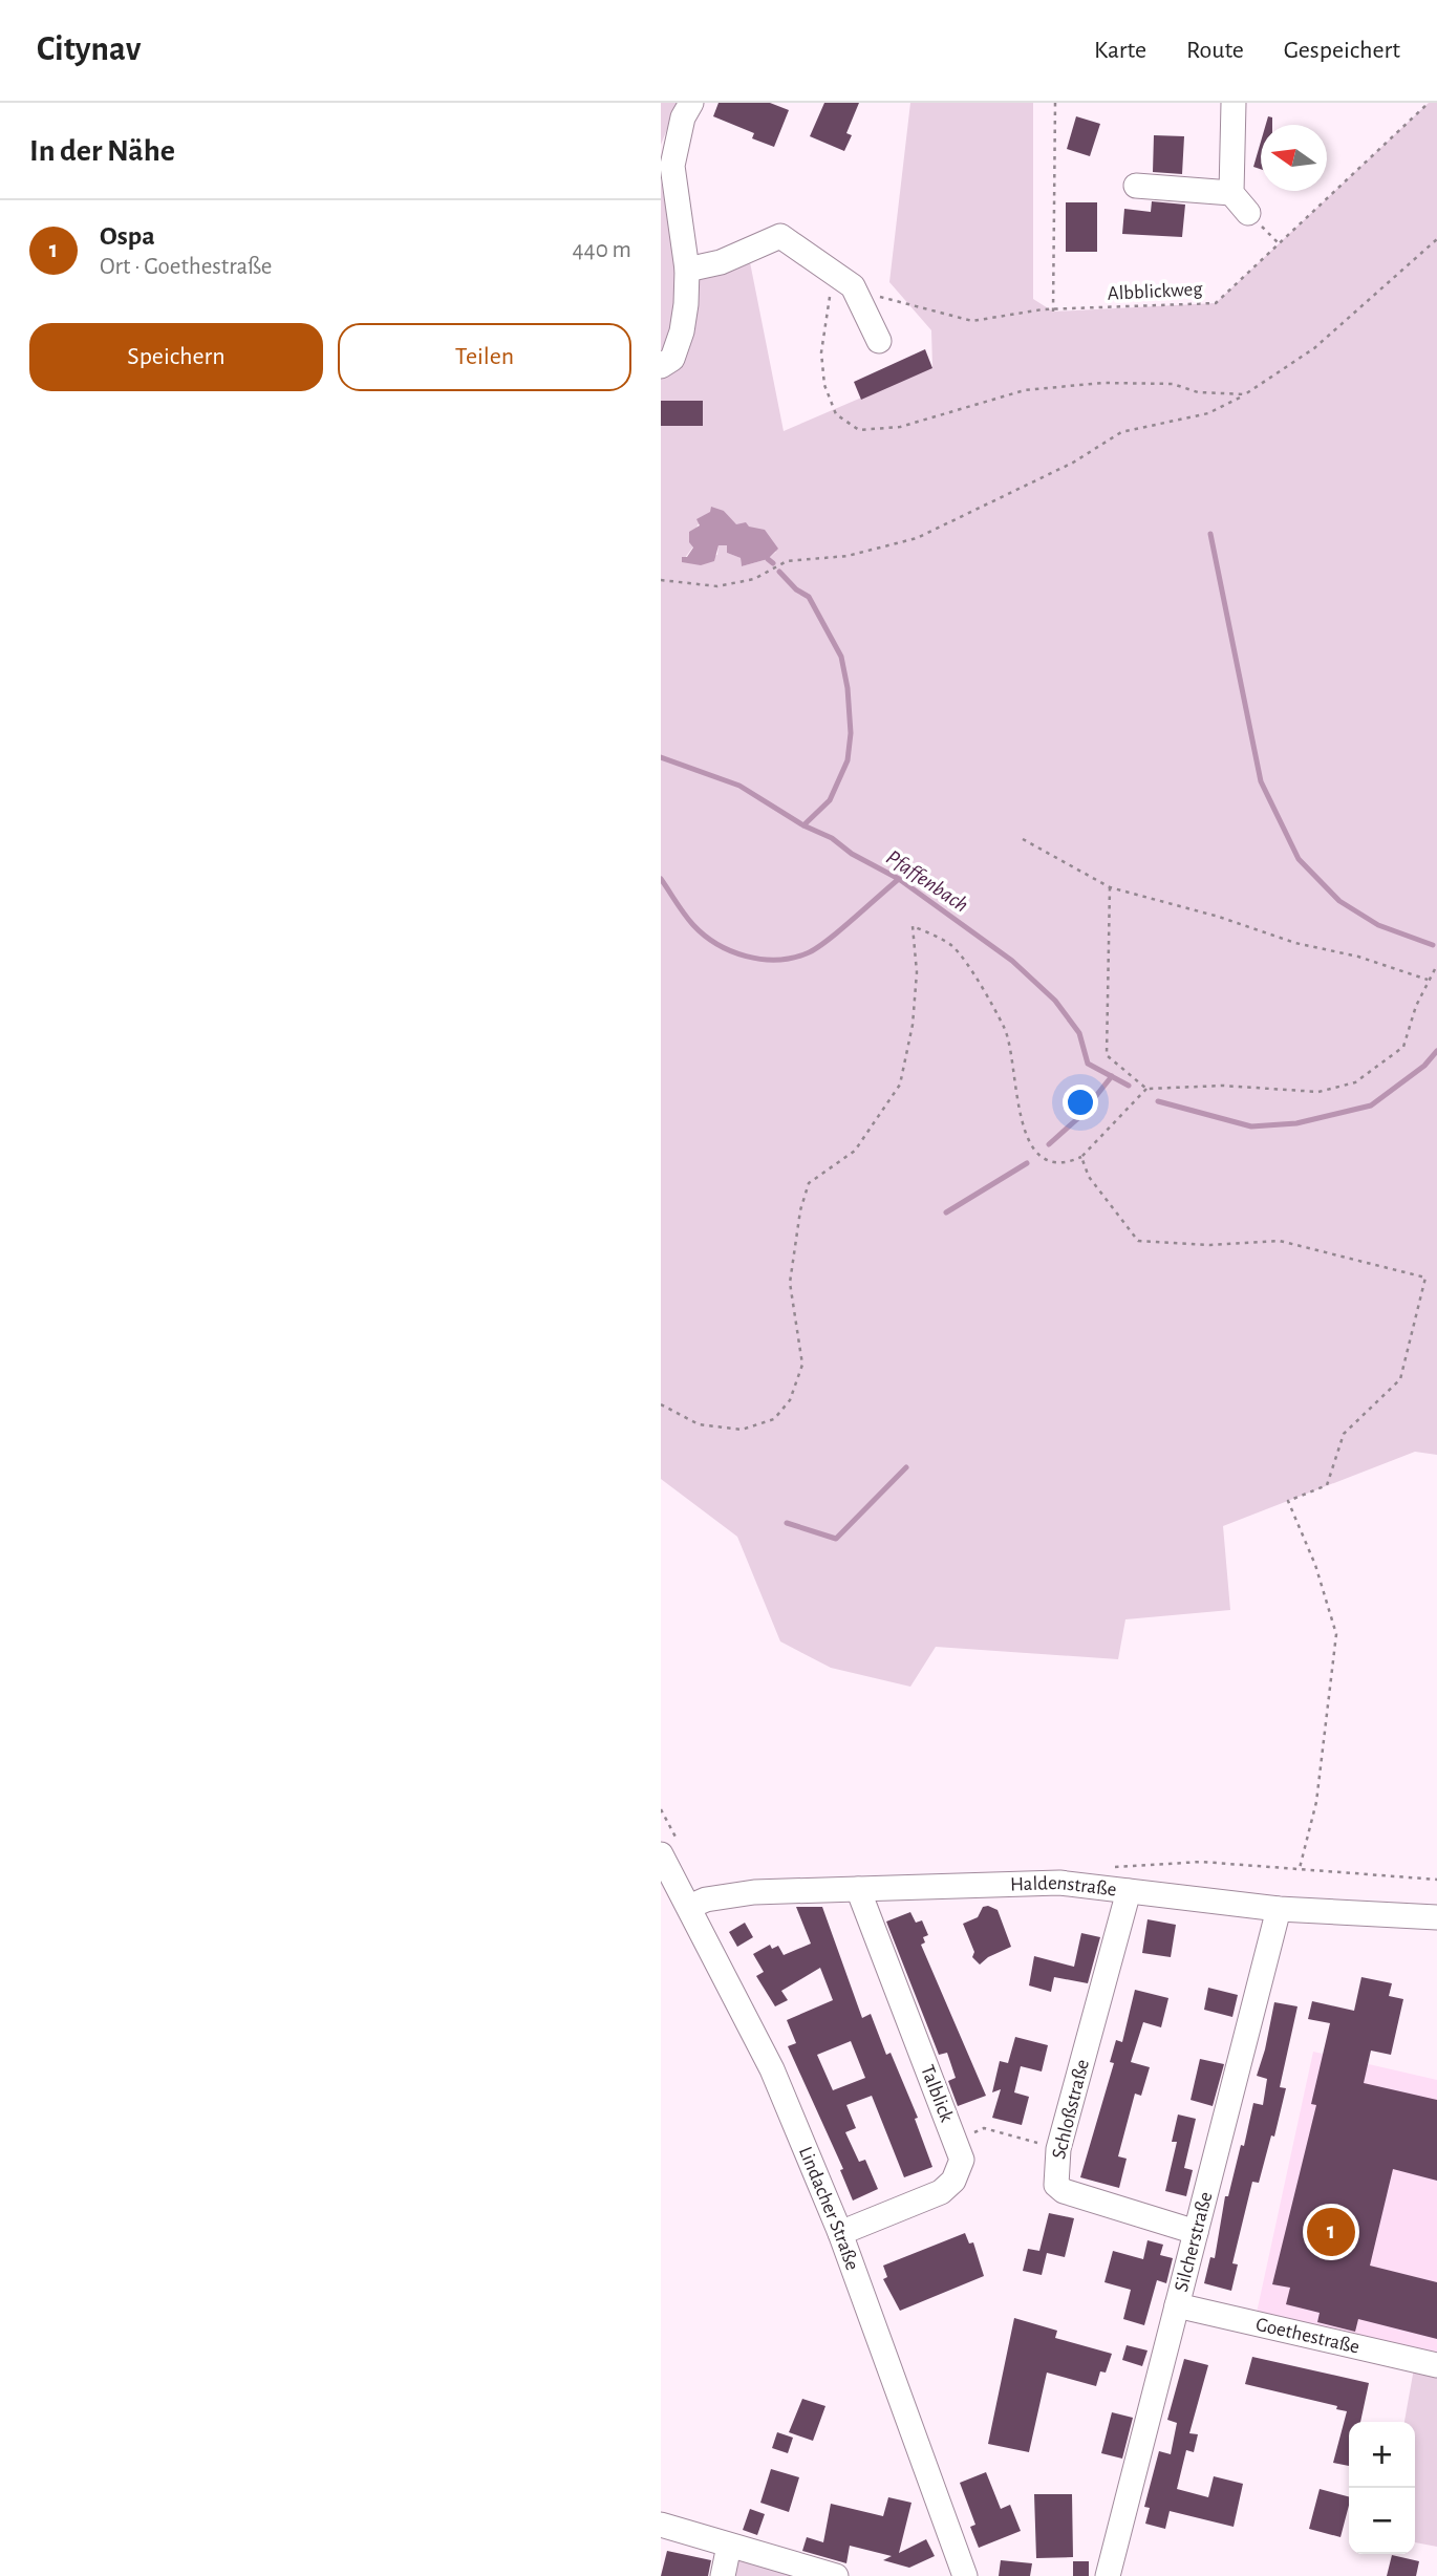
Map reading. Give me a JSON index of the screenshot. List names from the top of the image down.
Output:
{
  "streets": {
    "street": [
      "Haldenstraße",
      "Talblick",
      "Schloßstraße",
      "Lindacher Straße",
      "Silcherstraße",
      "Goethestraße"
    ],
    "path": ["Albblickweg"]
  },
  "crossings": [
    ["Haldenstraße", "Talblick"],
    ["Haldenstraße", "Schloßstraße"],
    ["Haldenstraße", "Lindacher Straße"],
    ["Haldenstraße", "Silcherstraße"],
    ["Talblick", "Lindacher Straße"],
    ["Schloßstraße", "Silcherstraße"],
    ["Silcherstraße", "Goethestraße"]
  ],
  "water": ["Pfaffenbach"],
  "north": "left",
  "page": {
    "header": "Citynav",
    "nav": ["Karte", "Route", "Gespeichert"],
    "heading": "In der Nähe",
    "list": [
      {
        "mark": "1",
        "name": "Ospa",
        "note": "Ort · Goethestraße",
        "value": "440 m"
      }
    ],
    "buttons": ["Speichern", "Teilen"],
    "pins": "1",
    "map_buttons": ["+", "−"]
  }
}
